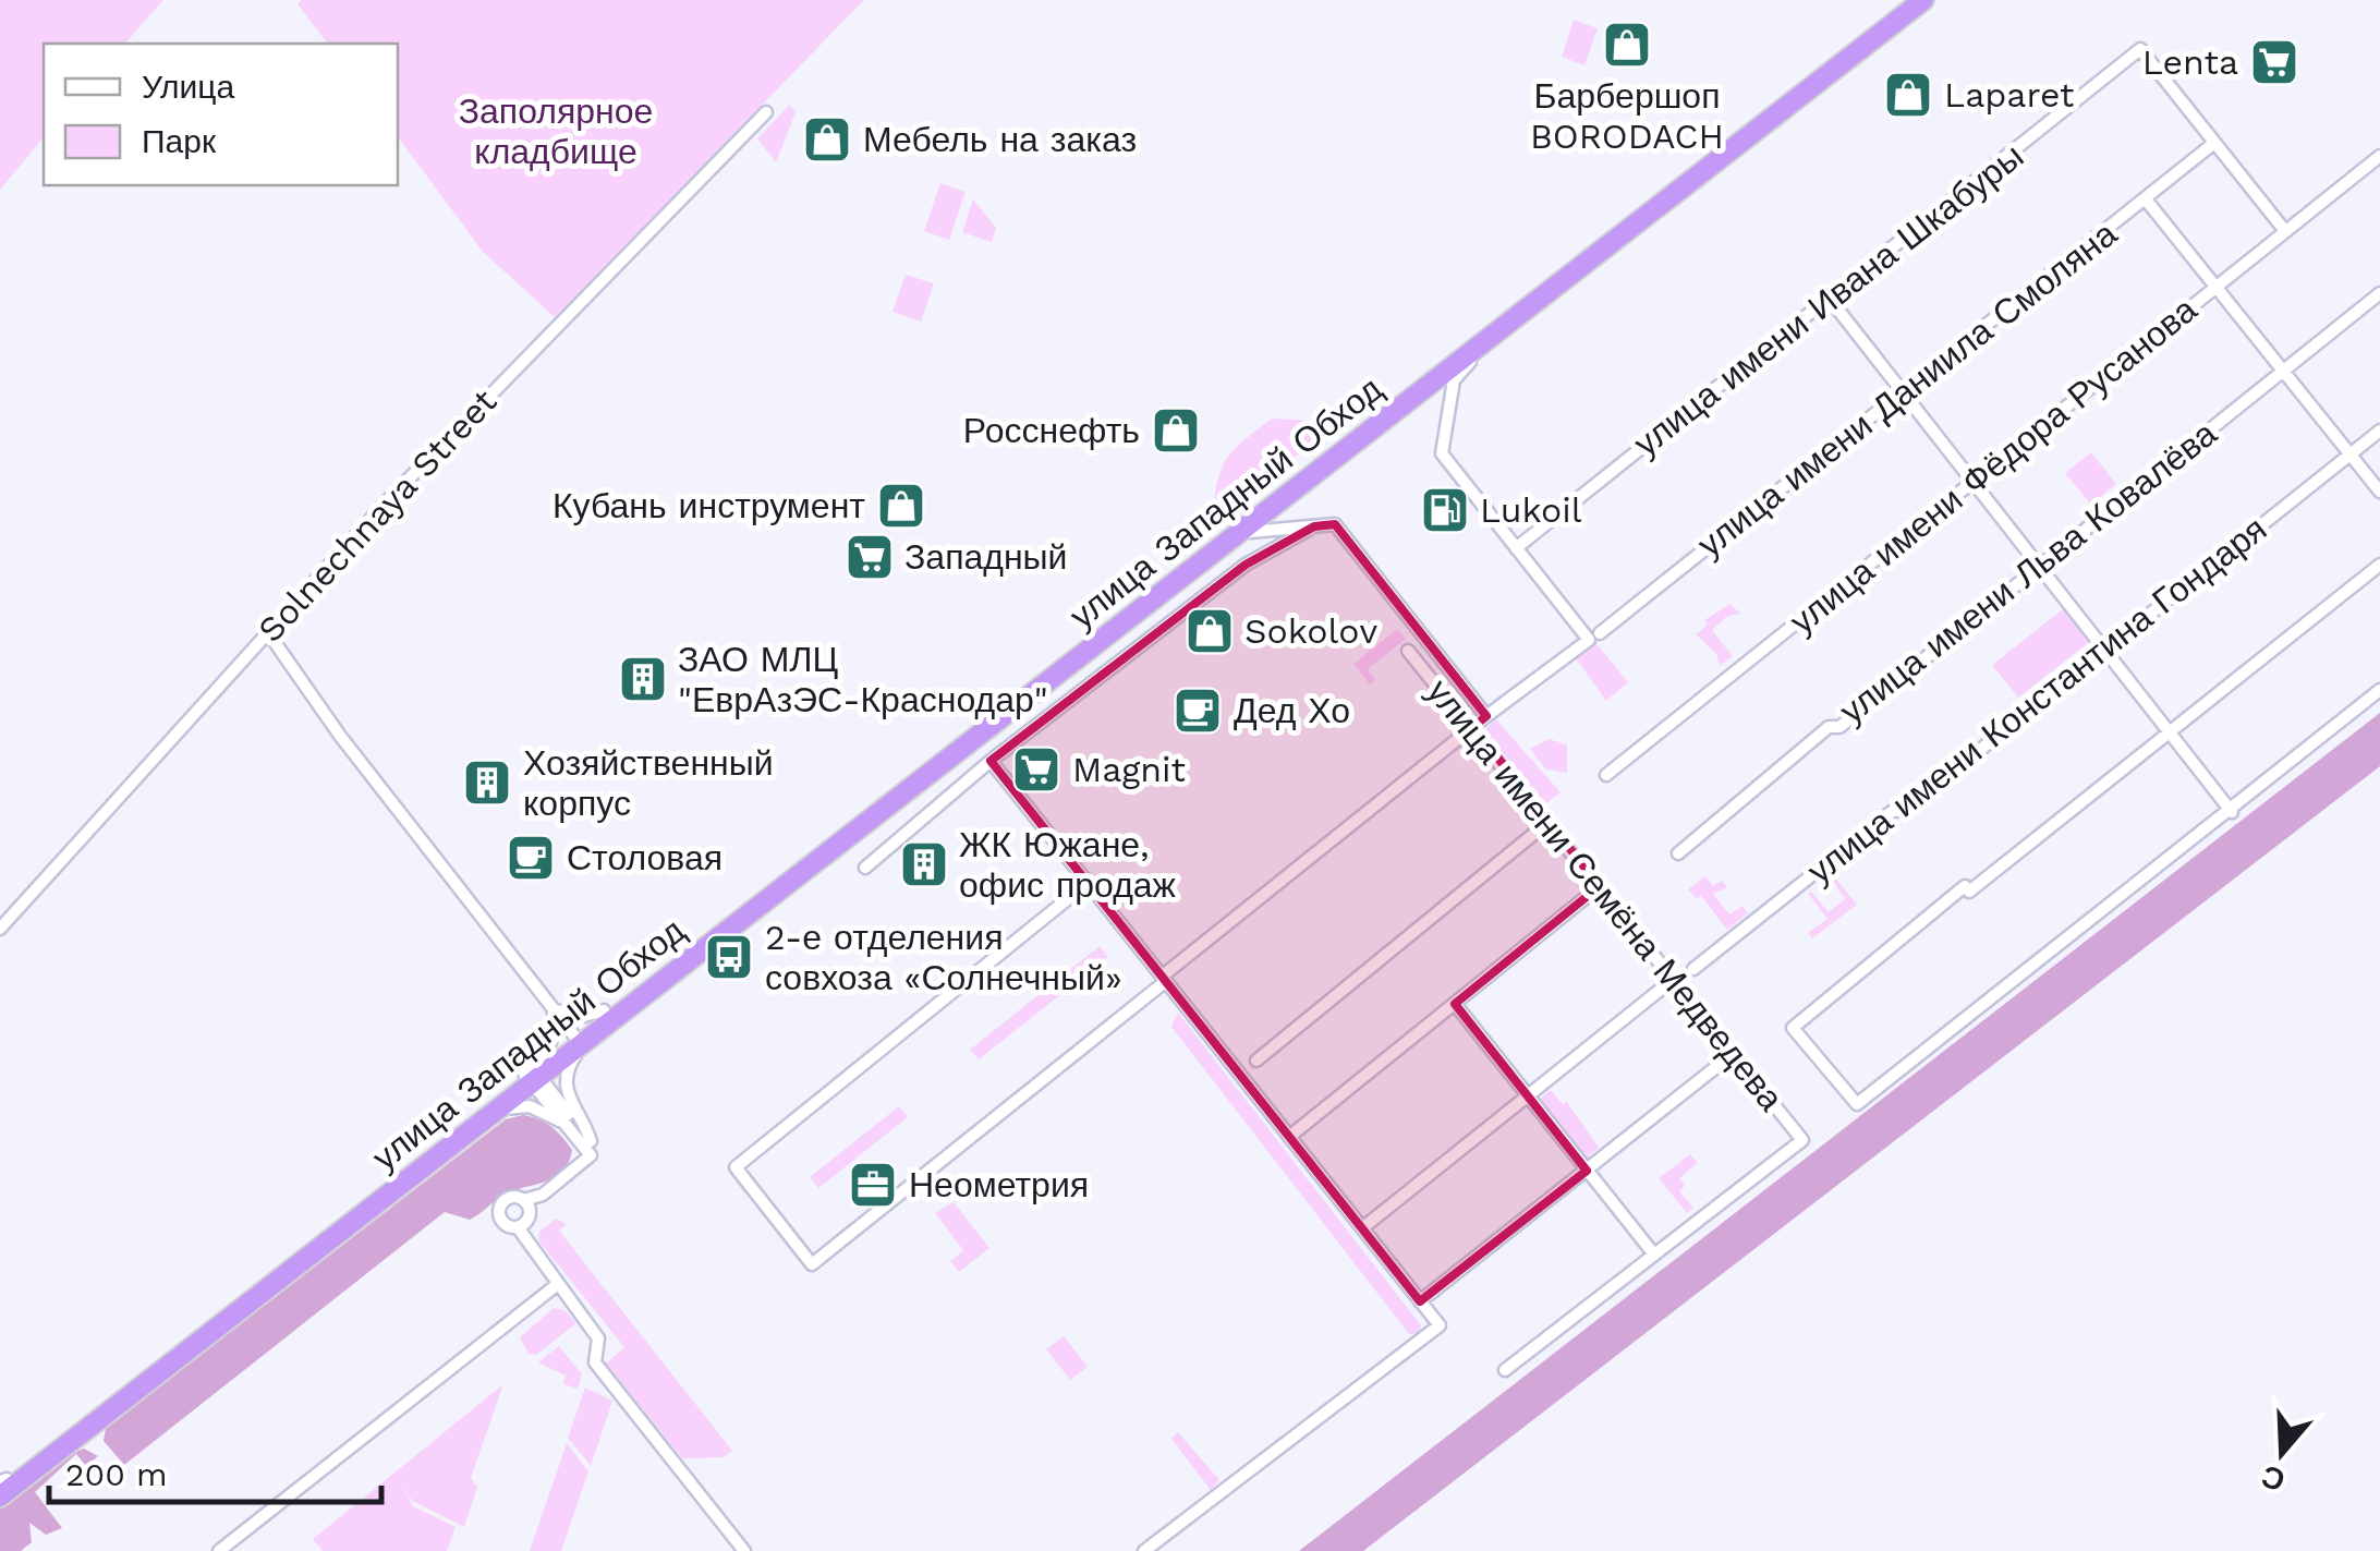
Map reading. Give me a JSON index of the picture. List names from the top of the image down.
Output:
{
  "streets": {
    "highway": ["улица Западный Обход"],
    "street": [
      "улица имени Ивана Шкабуры",
      "улица имени Даниила Смоляна",
      "улица имени Фёдора Русанова",
      "Solnechnaya Street",
      "улица имени Льва Ковалёва",
      "улица имени Константина Гондаря",
      "улица имени Семёна Медведева"
    ]
  },
  "crossings": [
    ["улица имени Ивана Шкабуры", "улица имени Даниила Смоляна"]
  ],
  "parks": ["Заполярное кладбище"],
  "places": {
    "shop": [
      "Барбершоп BORODACH",
      "Laparet",
      "Мебель на заказ",
      "Росснефть",
      "Кубань инструмент",
      "Sokolov"
    ],
    "supermarket": ["Lenta", "Западный", "Magnit"],
    "fuel station": ["Lukoil"],
    "building": ["ЗАО МЛЦ \"ЕврАзЭС-Краснодар\"", "Хозяйственный корпус", "ЖК Южане, офис продаж"],
    "cafe": ["Дед Хо", "Столовая"],
    "bus stop": ["2-е отделения совхоза «Солнечный»"],
    "office": ["Неометрия"]
  },
  "legend": ["Улица", "Парк"],
  "scale_bar": "200 m",
  "north": "bottom"
}
